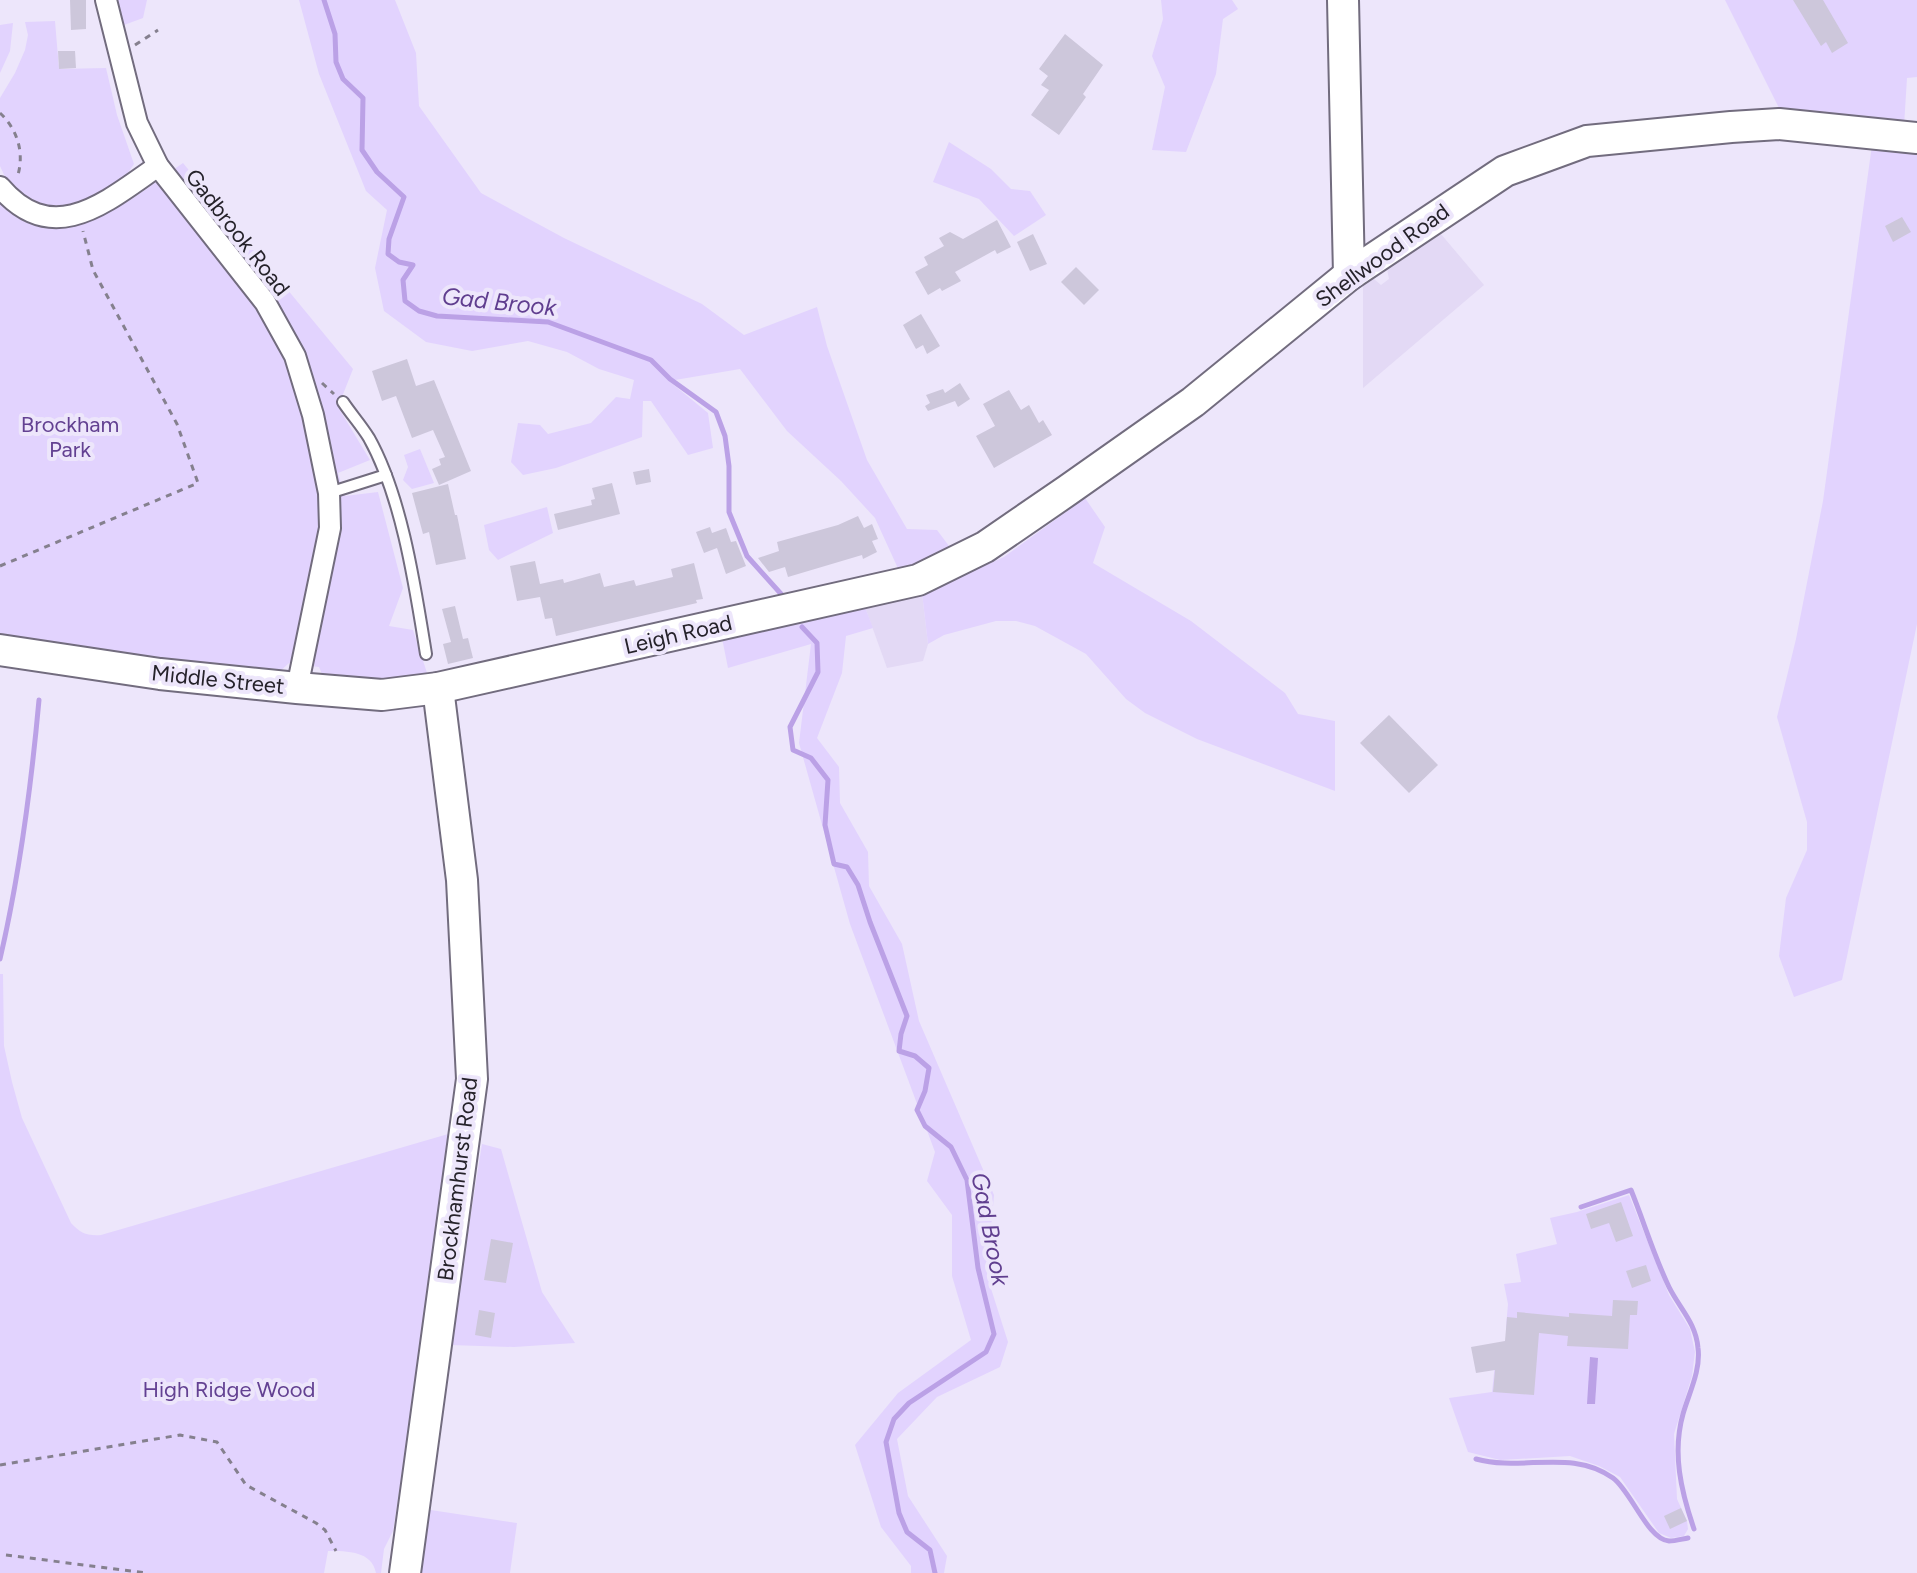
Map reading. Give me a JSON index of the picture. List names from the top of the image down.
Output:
{
  "streets": {
    "street": [
      "Gadbrook Road",
      "Shellwood Road",
      "Leigh Road",
      "Middle Street",
      "Brockhamhurst Road"
    ]
  },
  "crossings": [
    ["Gadbrook Road", "Middle Street"],
    ["Shellwood Road", "Leigh Road"],
    ["Leigh Road", "Middle Street"],
    ["Leigh Road", "Brockhamhurst Road"],
    ["Middle Street", "Brockhamhurst Road"]
  ],
  "water": ["Gad Brook"],
  "parks": ["Brockham Park", "High Ridge Wood"]
}
